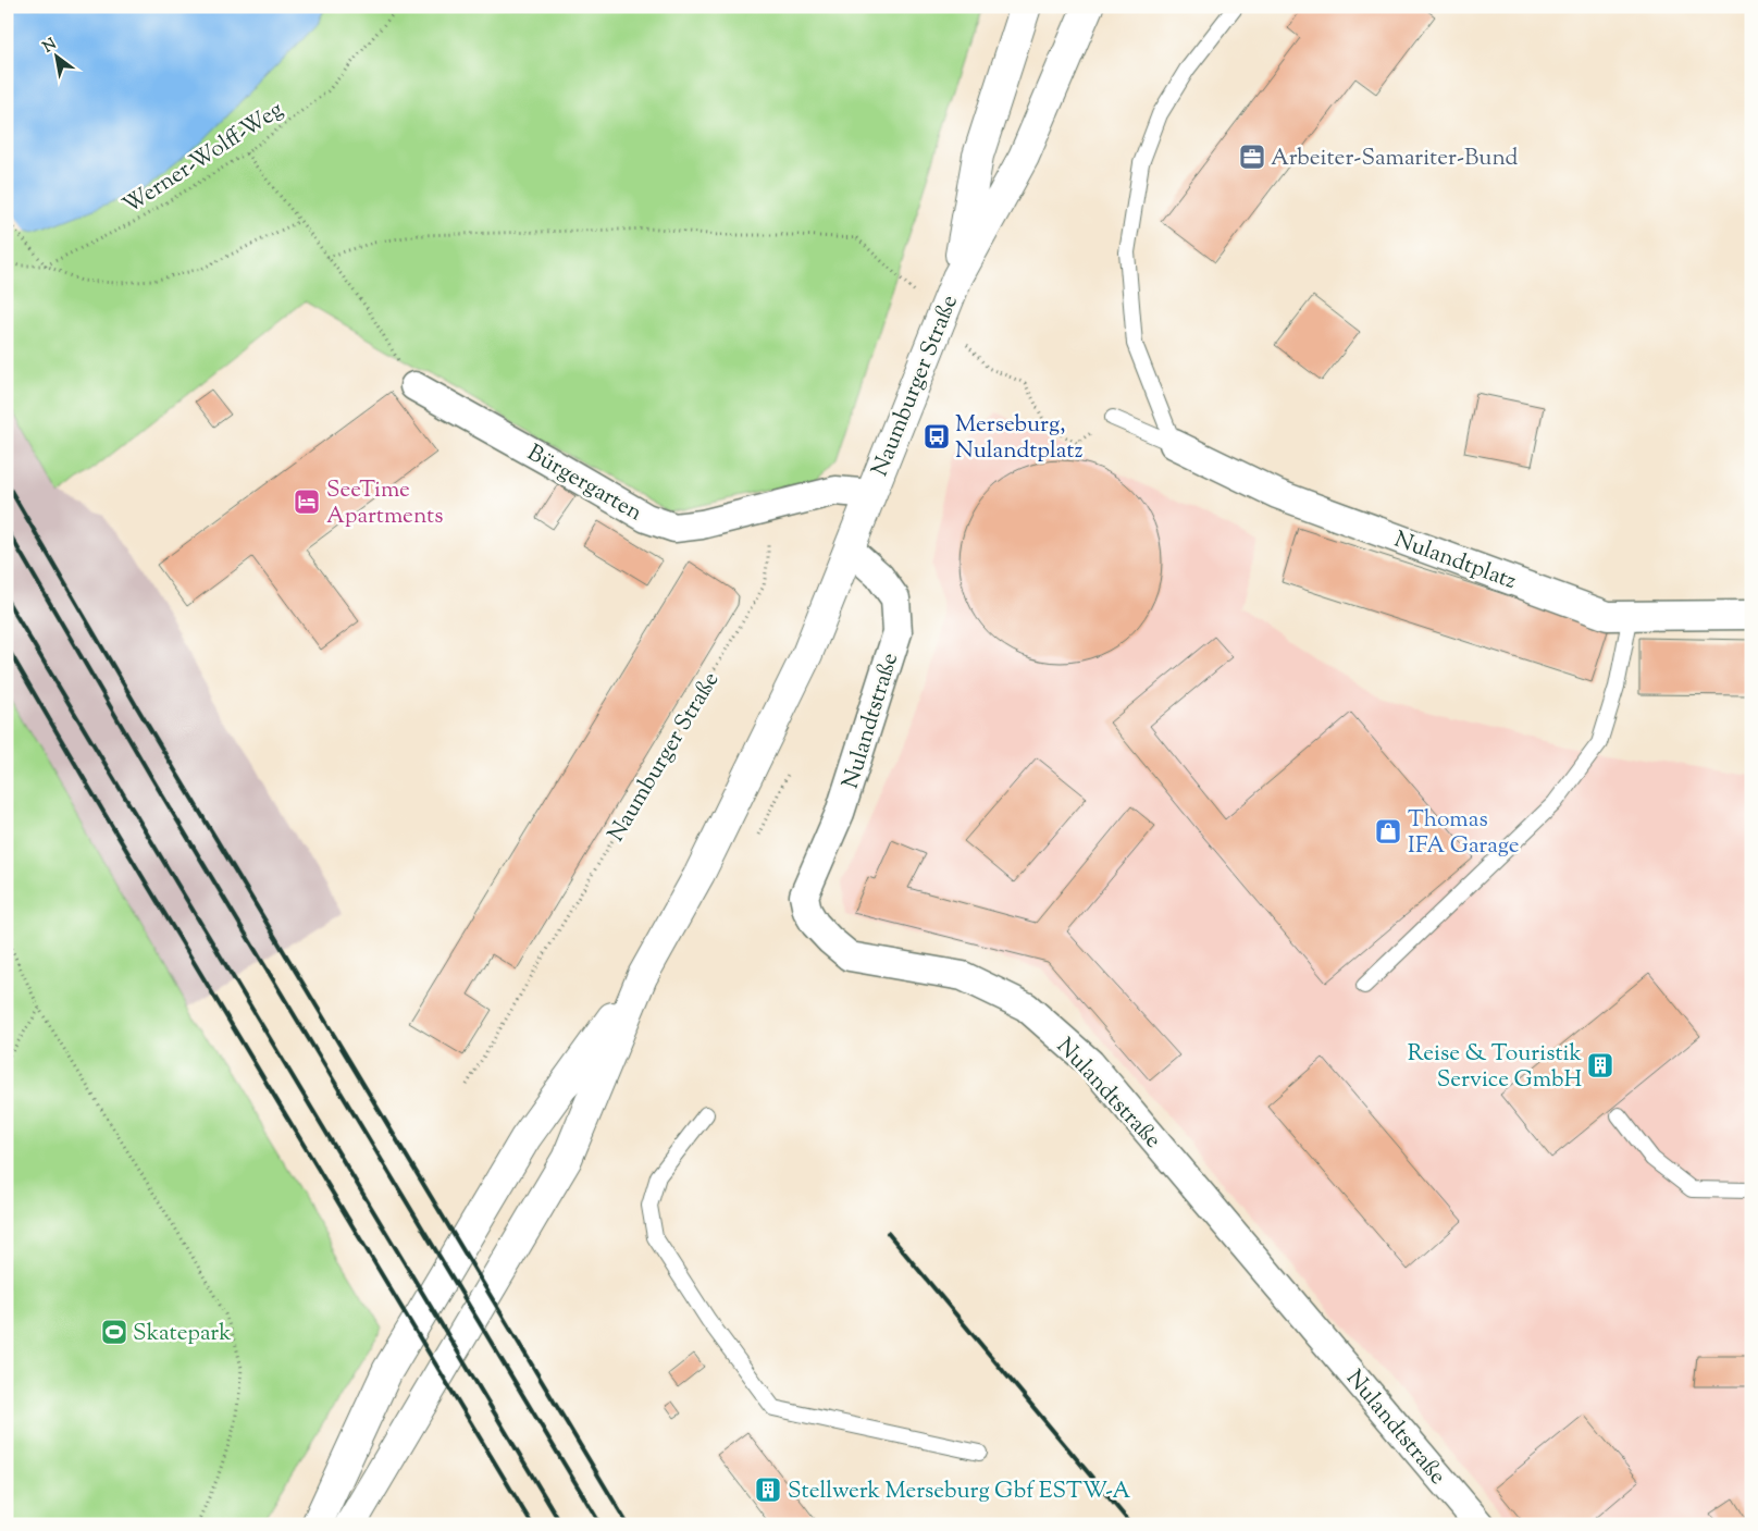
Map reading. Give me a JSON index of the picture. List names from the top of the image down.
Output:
{
  "streets": {
    "main road": ["Naumburger Straße"],
    "street": ["Bürgergarten", "Nulandtplatz", "Nulandtstraße"],
    "path": ["Werner-Wolff-Weg"]
  },
  "crossings": [
    ["Naumburger Straße", "Bürgergarten"],
    ["Naumburger Straße", "Nulandtstraße"]
  ],
  "places": {
    "office": ["Arbeiter-Samariter-Bund"],
    "bus stop": ["Merseburg, Nulandtplatz"],
    "hotel": ["SeeTime Apartments"],
    "shop": ["Thomas IFA Garage"],
    "building": ["Reise & Touristik Service GmbH", "Stellwerk Merseburg Gbf ESTW-A"],
    "sports": ["Skatepark"]
  },
  "north": "top left"
}
